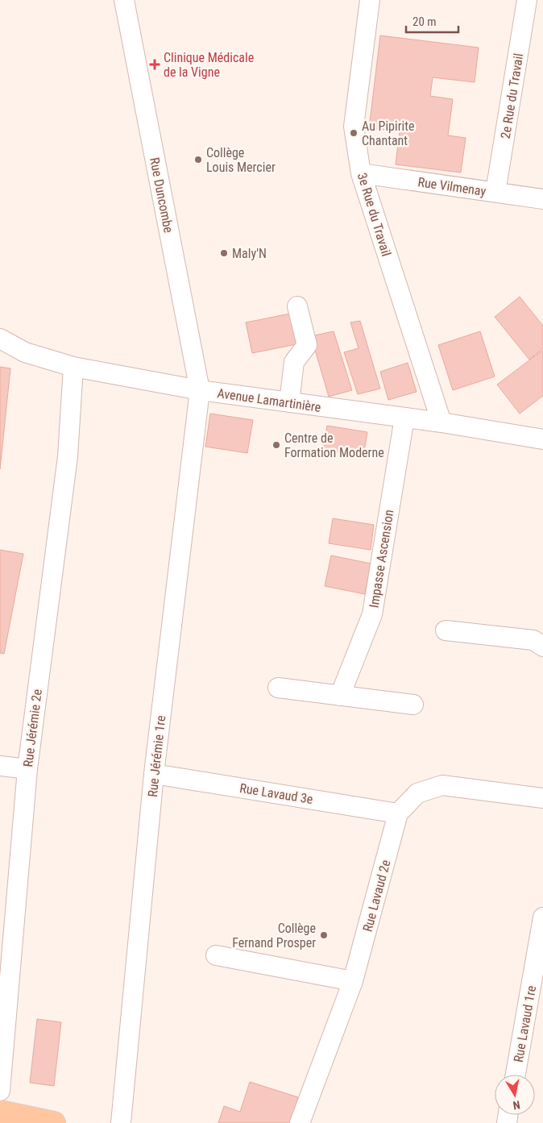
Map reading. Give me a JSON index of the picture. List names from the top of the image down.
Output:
{
  "streets": {
    "street": [
      "2e Rue du Travail",
      "Rue Vilmenay",
      "Rue Duncombe",
      "3e Rue du Travail",
      "Avenue Lamartinière",
      "Impasse Ascension",
      "Rue Jérémie 2e",
      "Rue Jérémie 1re",
      "Rue Lavaud 3e",
      "Rue Lavaud 2e",
      "Rue Lavaud 1re"
    ]
  },
  "crossings": [
    ["2e Rue du Travail", "Rue Vilmenay"],
    ["Rue Vilmenay", "3e Rue du Travail"],
    ["Rue Duncombe", "Avenue Lamartinière"],
    ["Rue Duncombe", "Rue Jérémie 1re"],
    ["3e Rue du Travail", "Avenue Lamartinière"],
    ["Avenue Lamartinière", "Impasse Ascension"],
    ["Avenue Lamartinière", "Rue Jérémie 2e"],
    ["Avenue Lamartinière", "Rue Jérémie 1re"],
    ["Rue Jérémie 1re", "Rue Lavaud 3e"],
    ["Rue Lavaud 3e", "Rue Lavaud 2e"]
  ],
  "places": {
    "health": ["Clinique Médicale de la Vigne"],
    "other": [
      "Au Pipirite Chantant",
      "Collège Louis Mercier",
      "Maly'N",
      "Centre de Formation Moderne",
      "Collège Fernand Prosper"
    ]
  },
  "scale_bar": "20 m",
  "north": "bottom"
}
